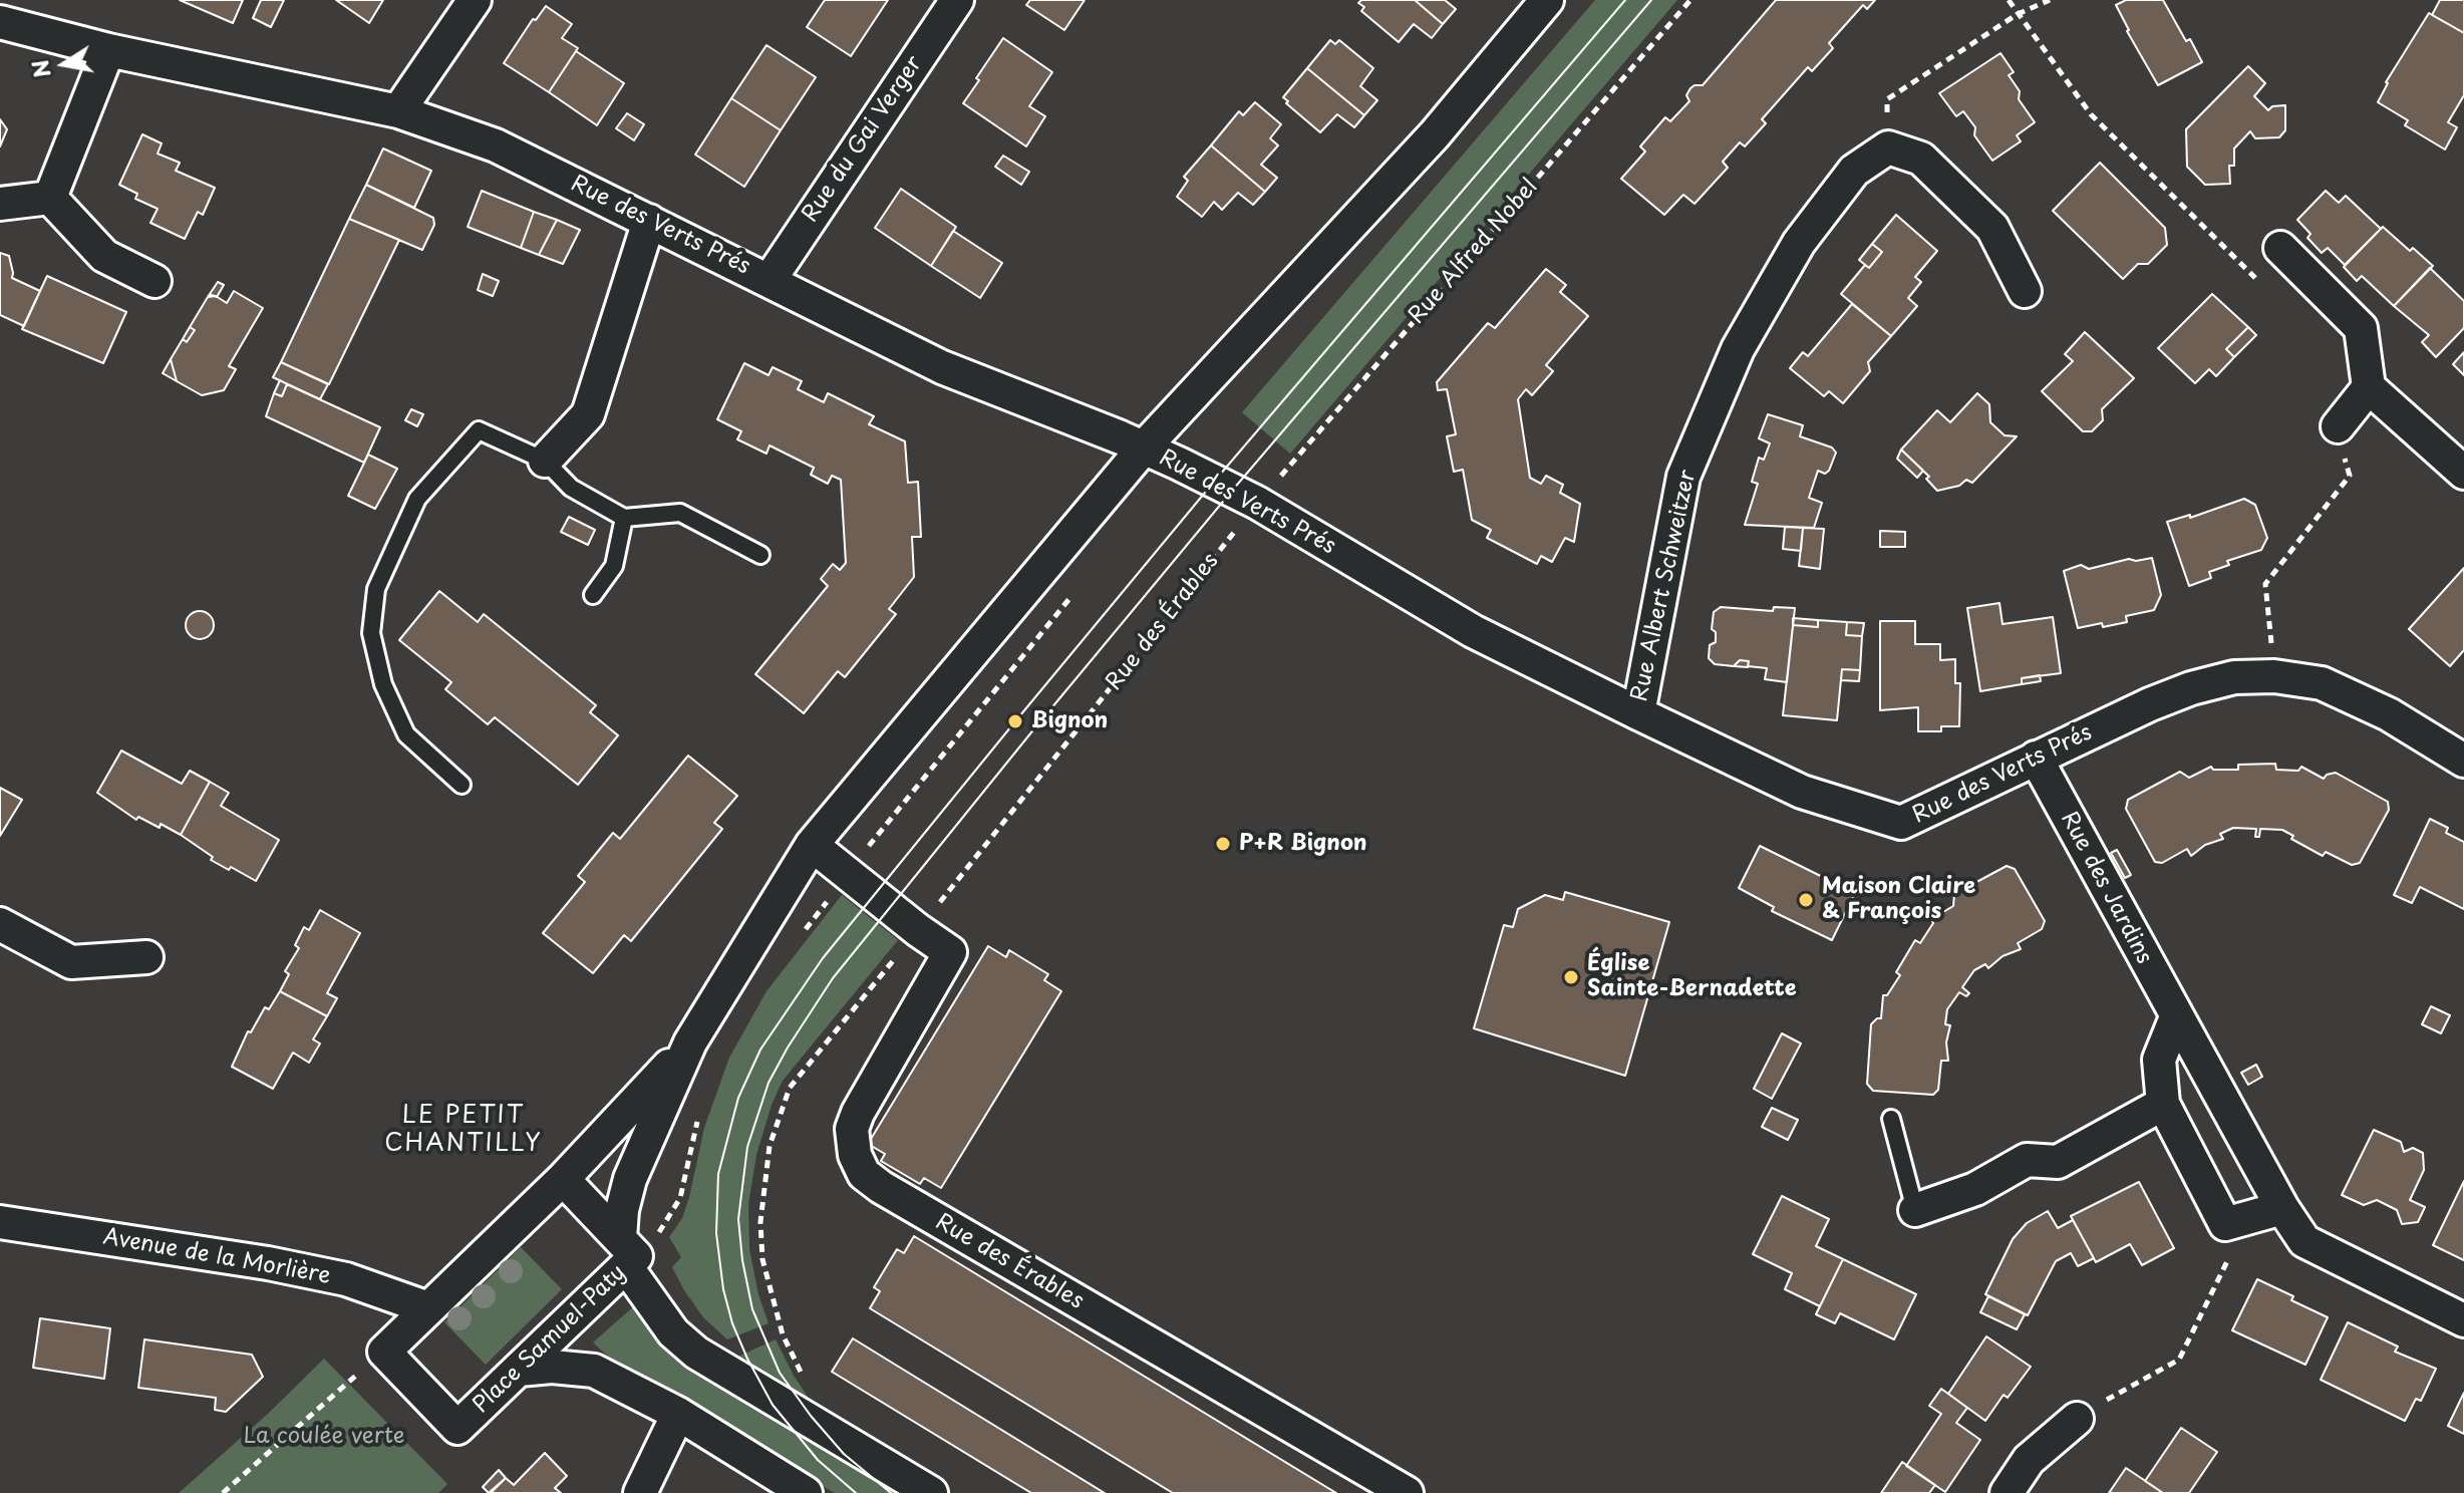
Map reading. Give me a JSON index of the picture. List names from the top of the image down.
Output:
{
  "streets": {
    "street": [
      "Rue du Gai Verger",
      "Rue des Verts Prés",
      "Rue Albert Schweitzer",
      "Rue des Érables",
      "Rue des Jardins",
      "Avenue de la Morlière",
      "Place Samuel-Paty"
    ],
    "path": ["Rue Alfred Nobel"]
  },
  "crossings": [
    ["Rue du Gai Verger", "Rue des Verts Prés"],
    ["Rue des Verts Prés", "Rue Alfred Nobel"],
    ["Rue des Verts Prés", "Rue Albert Schweitzer"],
    ["Rue des Verts Prés", "Rue des Érables"],
    ["Rue des Verts Prés", "Rue des Jardins"],
    ["Rue Alfred Nobel", "Rue des Érables"]
  ],
  "districts": ["LE PETIT CHANTILLY"],
  "parks": ["La coulée verte"],
  "places": [
    "Bignon",
    "P+R Bignon",
    "Maison Claire & François",
    "Église Sainte-Bernadette"
  ],
  "north": "left"
}
